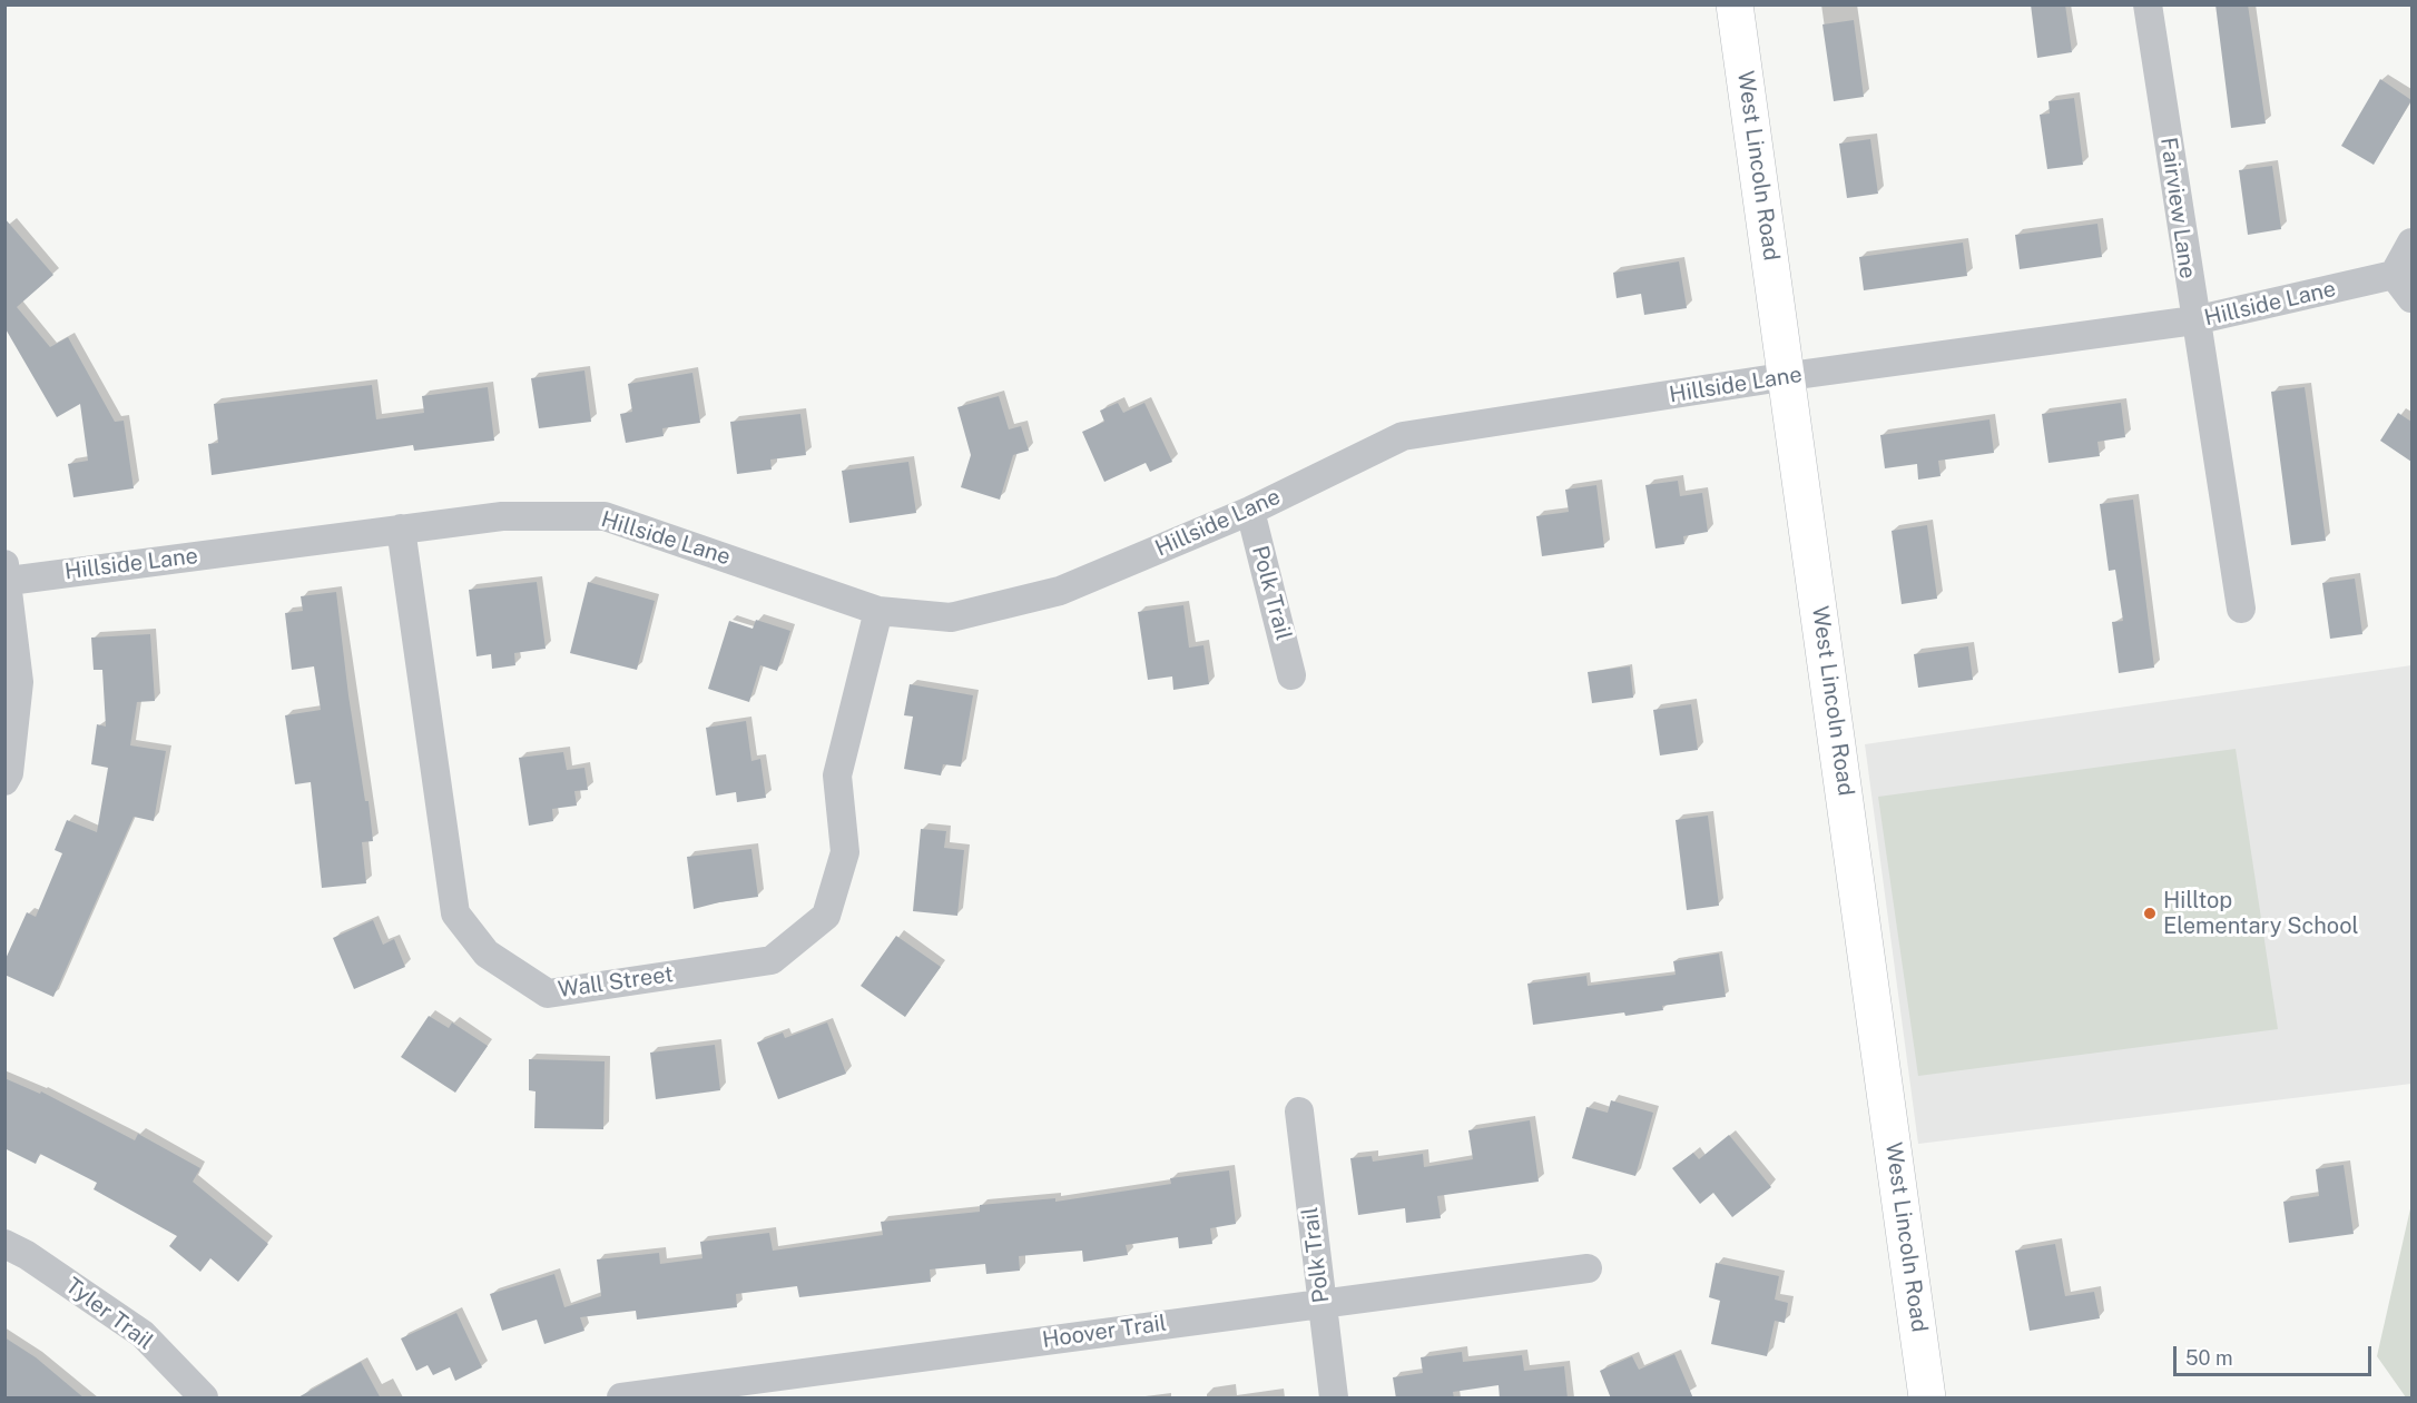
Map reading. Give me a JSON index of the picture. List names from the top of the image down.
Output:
{
  "streets": {
    "street": [
      "West Lincoln Road",
      "Fairview Lane",
      "Hillside Lane",
      "Polk Trail",
      "Wall Street",
      "Tyler Trail",
      "Hoover Trail"
    ]
  },
  "crossings": [
    ["West Lincoln Road", "Hillside Lane"],
    ["Fairview Lane", "Hillside Lane"],
    ["Hillside Lane", "Polk Trail"],
    ["Hillside Lane", "Wall Street"],
    ["Polk Trail", "Hoover Trail"]
  ],
  "places": ["Hilltop Elementary School"],
  "scale_bar": "50 m"
}
